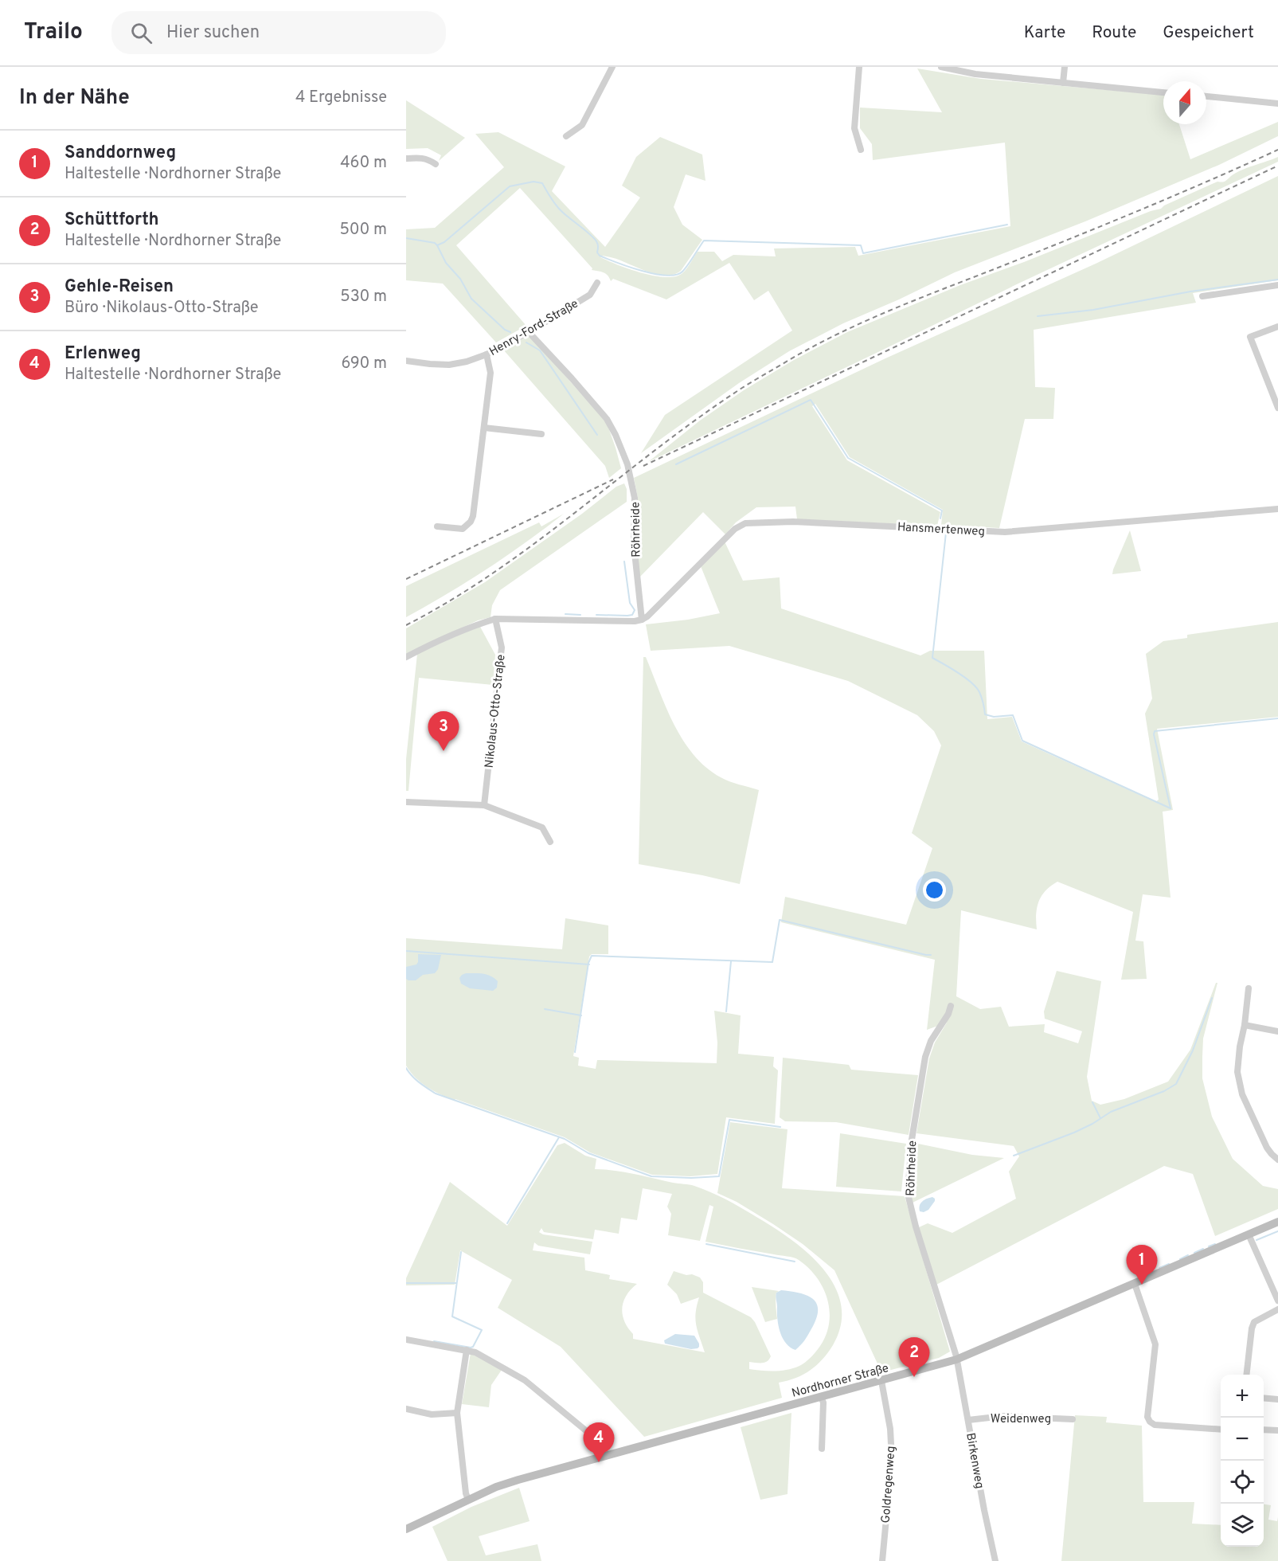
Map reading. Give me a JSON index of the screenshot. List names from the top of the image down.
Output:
{
  "streets": {
    "street": [
      "Henry-Ford-Straße",
      "Hansmertenweg",
      "Röhrheide",
      "Nikolaus-Otto-Straße",
      "Nordhorner Straße",
      "Weidenweg",
      "Birkenweg",
      "Goldregenweg"
    ]
  },
  "crossings": [
    ["Henry-Ford-Straße", "Röhrheide"],
    ["Hansmertenweg", "Röhrheide"],
    ["Röhrheide", "Nordhorner Straße"],
    ["Röhrheide", "Birkenweg"],
    ["Nordhorner Straße", "Birkenweg"],
    ["Nordhorner Straße", "Goldregenweg"],
    ["Weidenweg", "Birkenweg"]
  ],
  "north": "top",
  "page": {
    "header": "Trailo",
    "search": "Hier suchen",
    "nav": ["Karte", "Route", "Gespeichert"],
    "heading": ["In der Nähe", "4 Ergebnisse"],
    "list": [
      {
        "mark": "1",
        "name": "Sanddornweg",
        "note": "Haltestelle · Nordhorner Straße",
        "value": "460 m"
      },
      {
        "mark": "2",
        "name": "Schüttforth",
        "note": "Haltestelle · Nordhorner Straße",
        "value": "500 m"
      },
      {
        "mark": "3",
        "name": "Gehle-Reisen",
        "note": "Büro · Nikolaus-Otto-Straße",
        "value": "530 m"
      },
      {
        "mark": "4",
        "name": "Erlenweg",
        "note": "Haltestelle · Nordhorner Straße",
        "value": "690 m"
      }
    ],
    "pins": [
      "3",
      "1",
      "2",
      "4"
    ],
    "map_buttons": ["+", "−"]
  }
}
